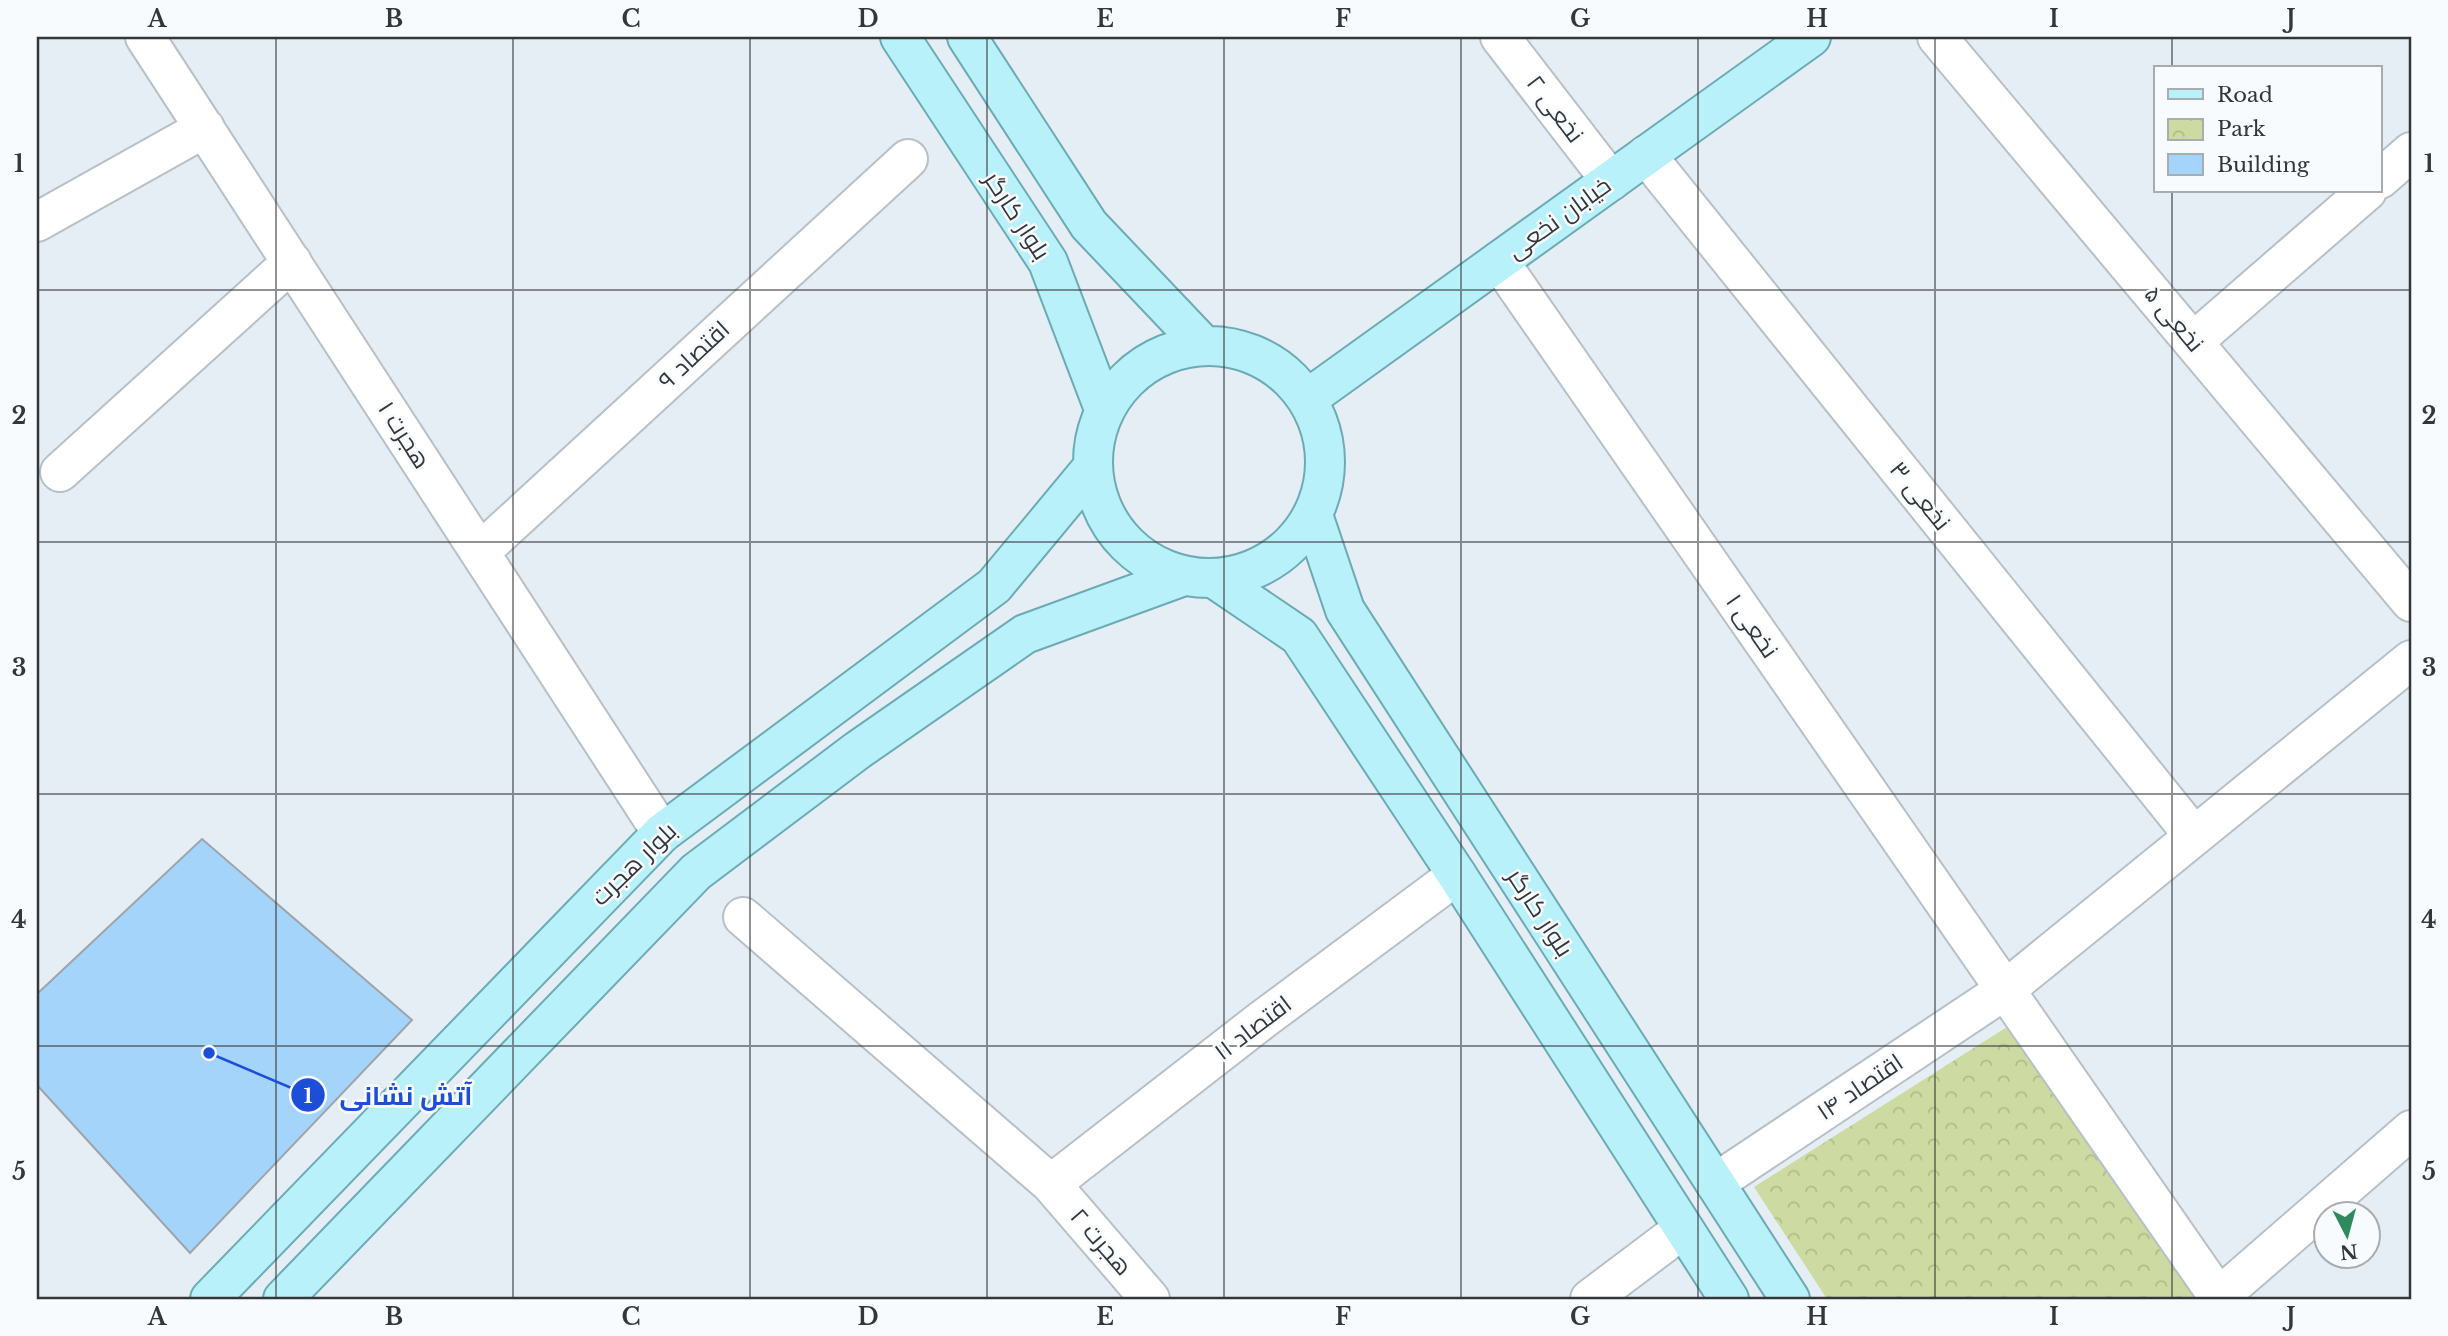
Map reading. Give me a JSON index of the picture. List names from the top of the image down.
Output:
{
  "streets": {
    "main road": ["بلوار کارگر", "خیابان نخعی", "بلوار هجرت"],
    "street": [
      "۲ نخعی",
      "نخعی ۵",
      "اقتصاد ۹",
      "هجرت ۱",
      "نخعی ۳",
      "نخعی ۱",
      "اقتصاد ۱۱",
      "اقتصاد ۱۴",
      "هجرت ۲"
    ]
  },
  "crossings": [
    ["۲ نخعی", "خیابان نخعی"],
    ["بلوار کارگر", "خیابان نخعی"],
    ["بلوار کارگر", "بلوار هجرت"],
    ["بلوار کارگر", "اقتصاد ۱۱"],
    ["بلوار کارگر", "اقتصاد ۱۴"],
    ["خیابان نخعی", "نخعی ۳"],
    ["خیابان نخعی", "نخعی ۱"],
    ["خیابان نخعی", "بلوار هجرت"],
    ["اقتصاد ۹", "هجرت ۱"],
    ["هجرت ۱", "بلوار هجرت"],
    ["نخعی ۳", "اقتصاد ۱۴"],
    ["نخعی ۱", "اقتصاد ۱۴"],
    ["اقتصاد ۱۱", "هجرت ۲"]
  ],
  "places": ["آتش نشانی"],
  "legend": ["Road", "Park", "Building"],
  "north": "bottom",
  "grid": {
    "columns": [
      "A",
      "B",
      "C",
      "D",
      "E",
      "F",
      "G",
      "H",
      "I",
      "J"
    ],
    "rows": [
      "1",
      "2",
      "3",
      "4",
      "5"
    ]
  }
}
